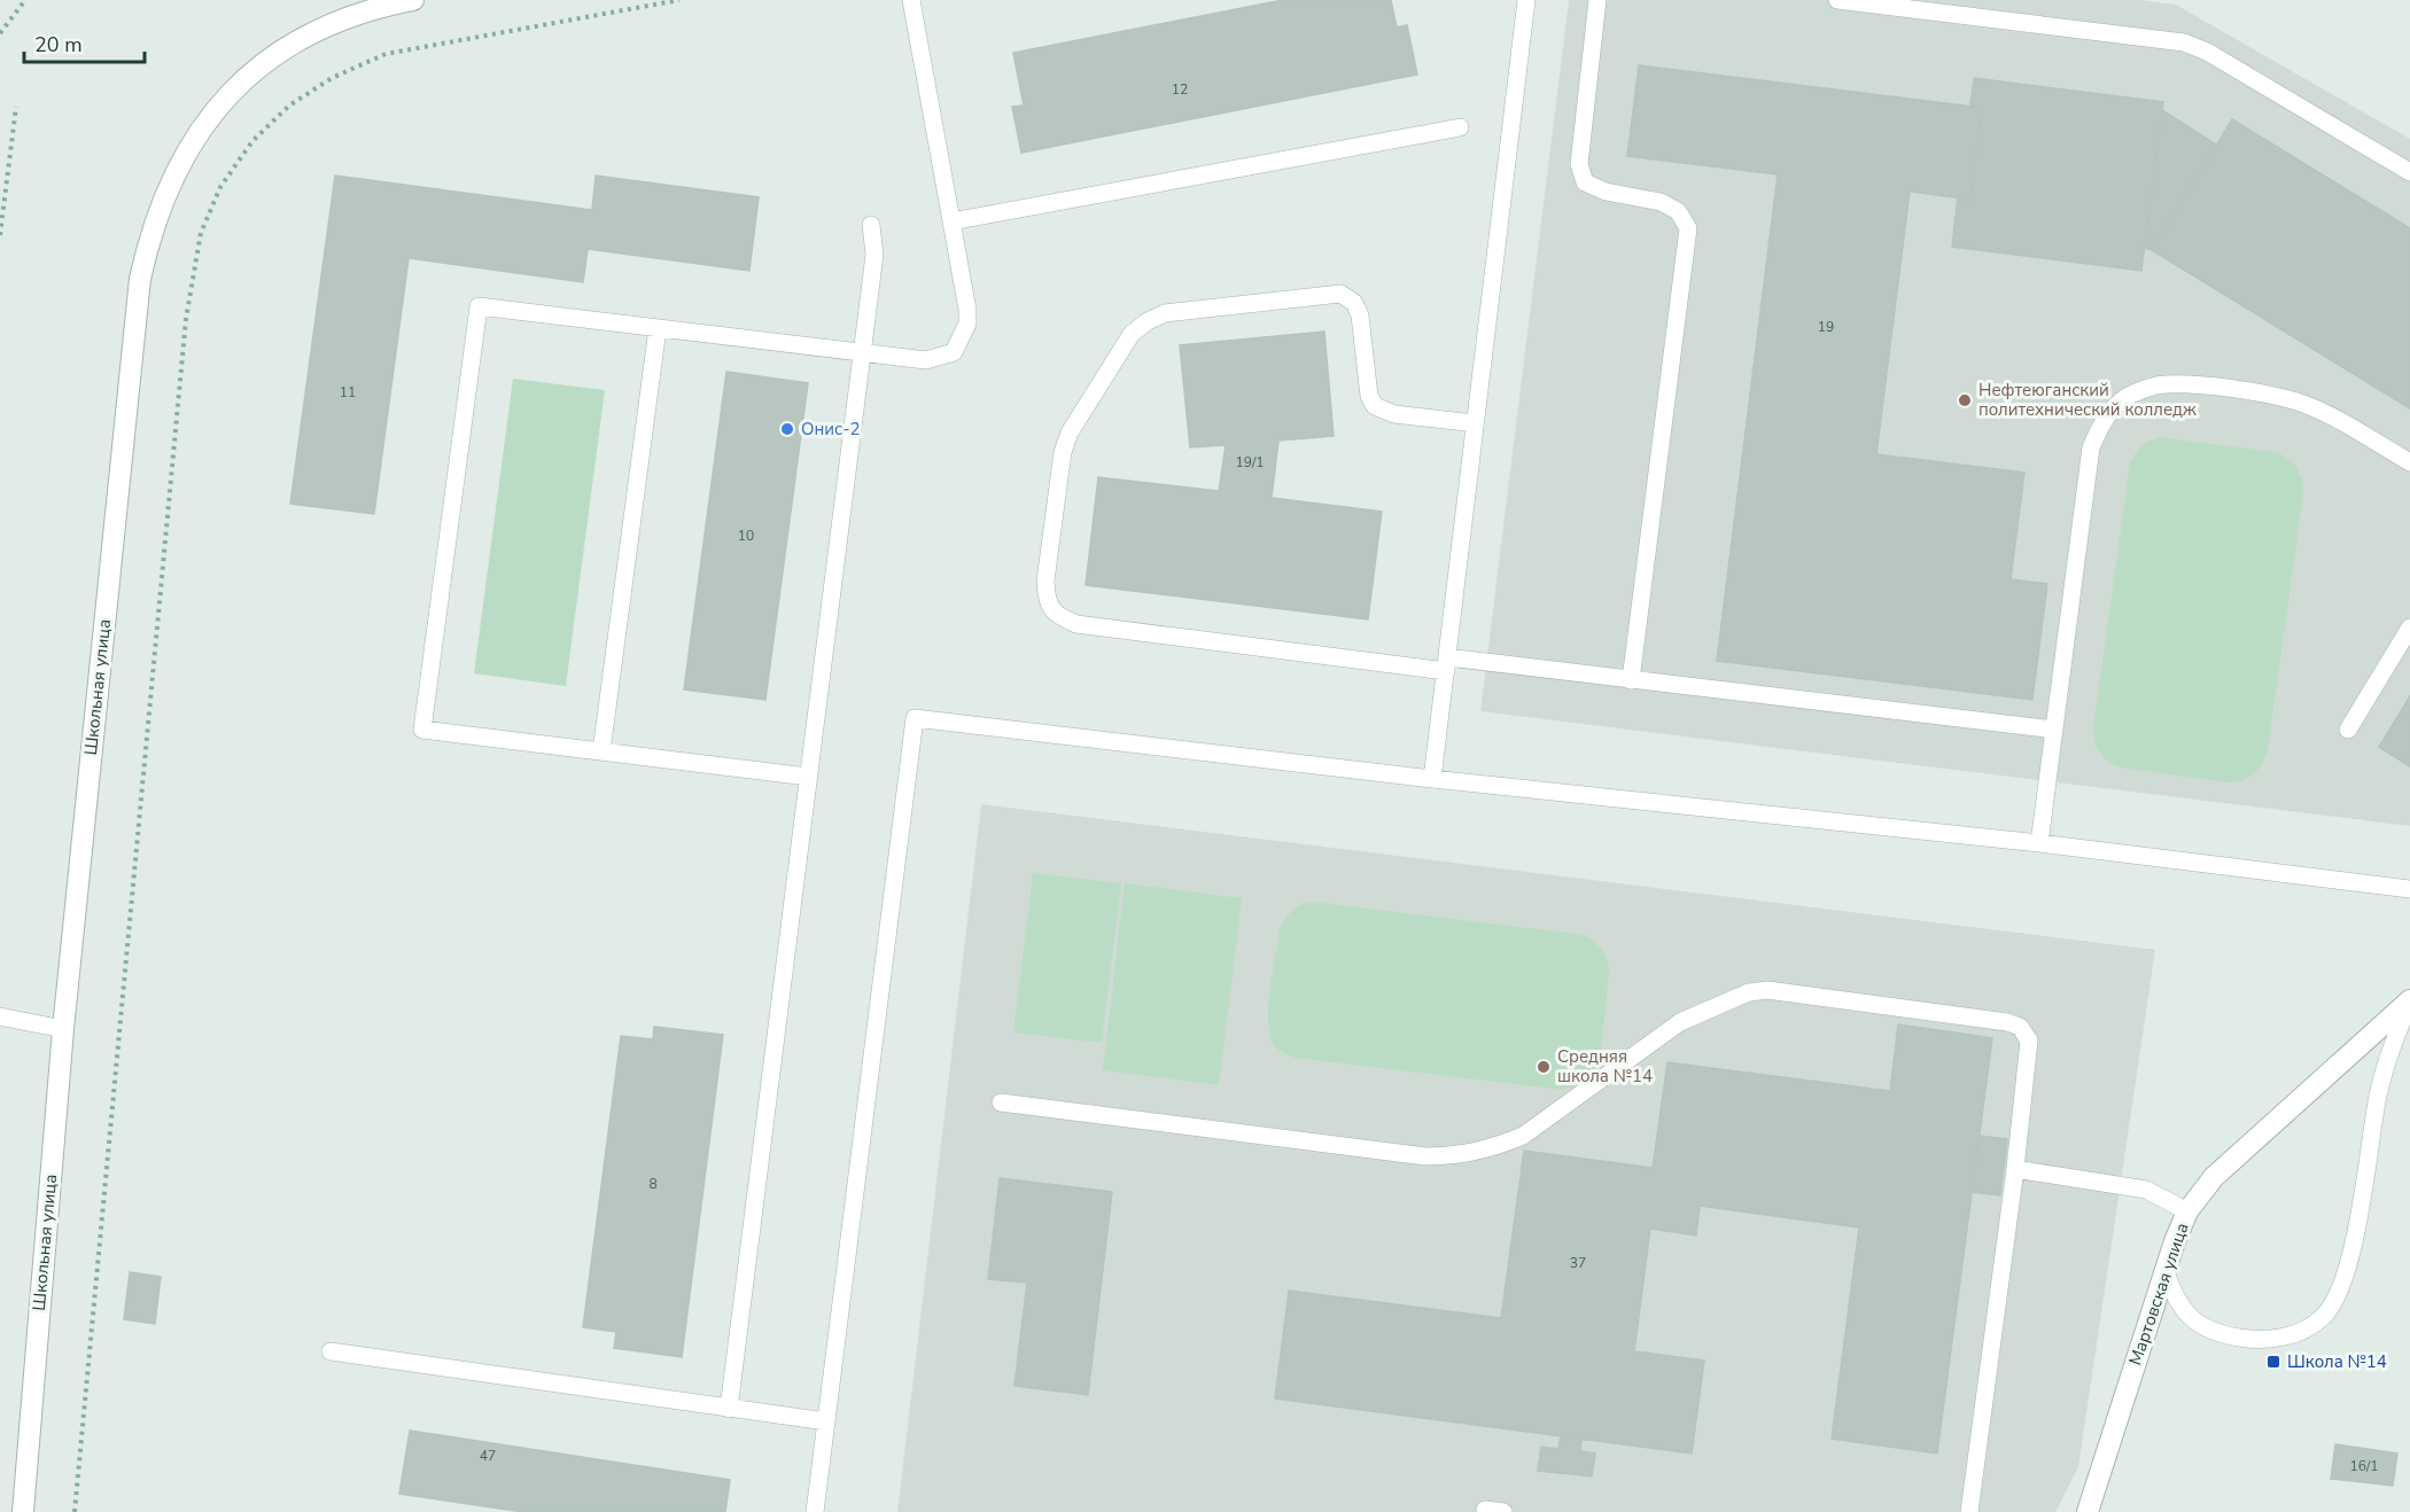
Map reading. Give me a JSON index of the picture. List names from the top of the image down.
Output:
{
  "streets": {
    "street": ["Школьная улица", "Мартовская улица"]
  },
  "places": {
    "other": ["Нефтеюганский политехнический колледж", "Онис-2", "Средняя школа №14"],
    "transit": ["Школа №14"]
  },
  "house_numbers": [
    "12",
    "19",
    "11",
    "19/1",
    "10",
    "8",
    "37",
    "47",
    "16/1"
  ],
  "scale_bar": "20 m"
}
